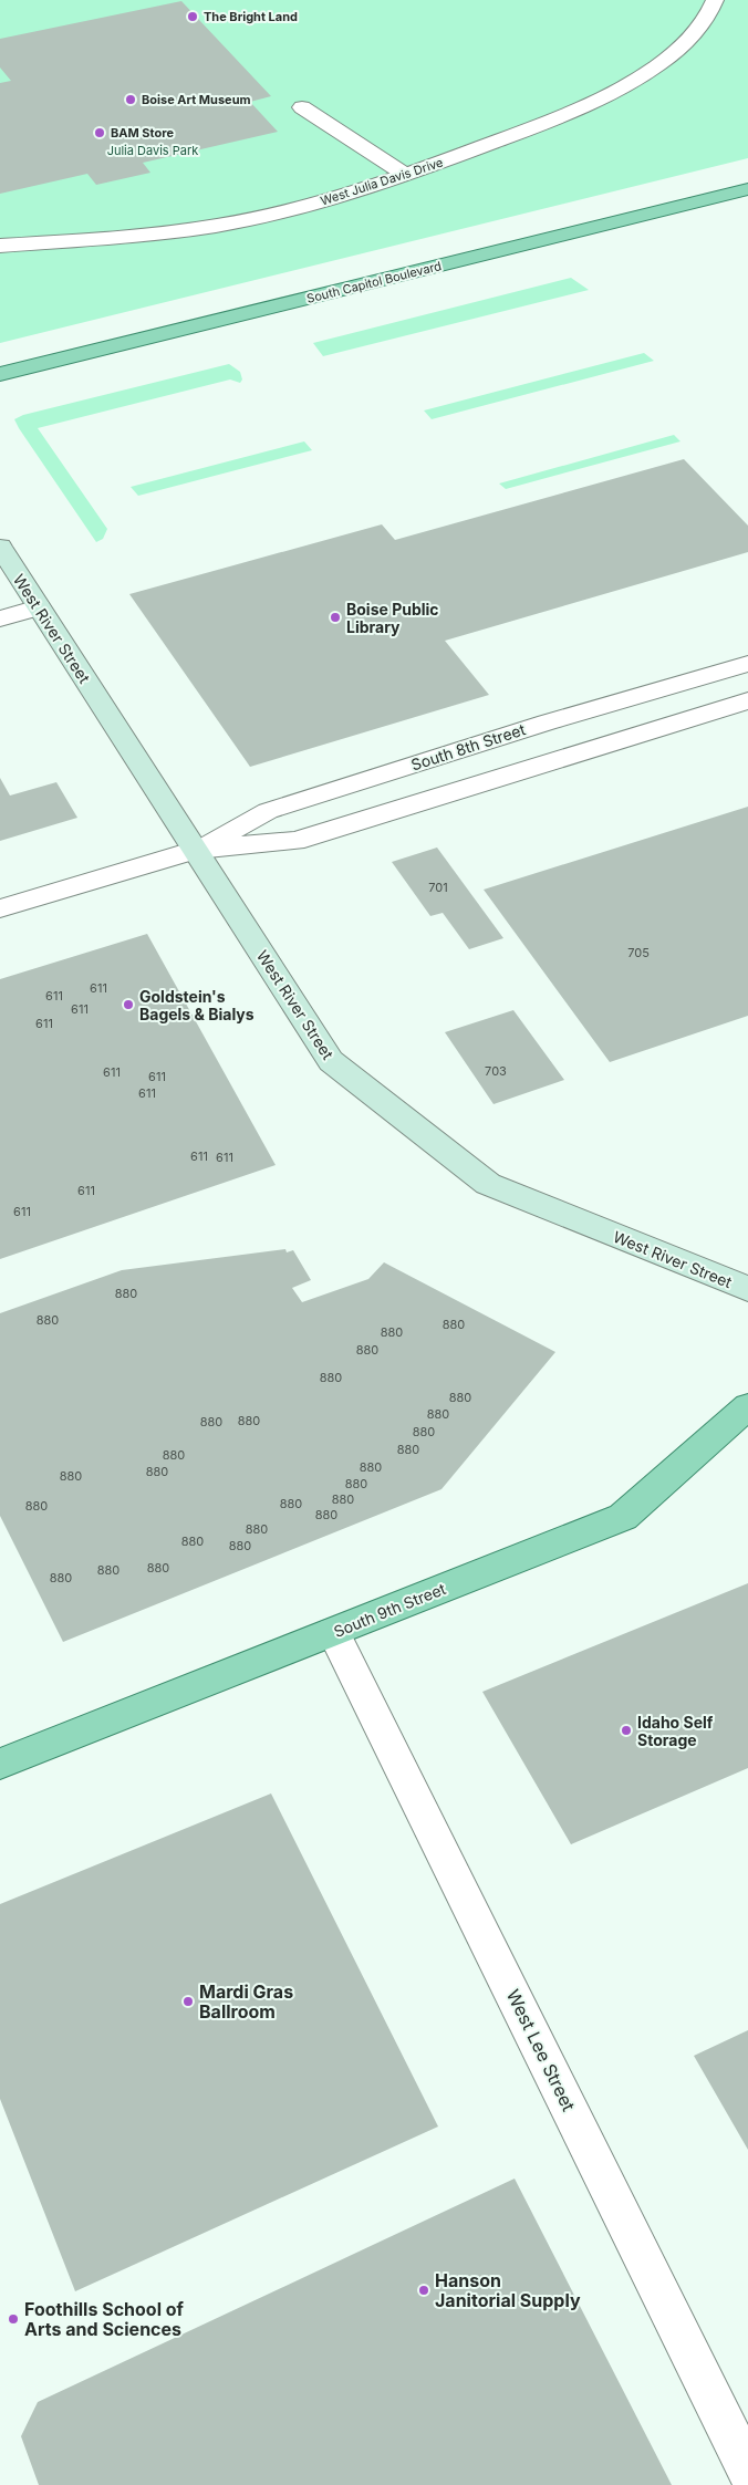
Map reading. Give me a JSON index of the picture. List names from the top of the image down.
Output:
{
  "streets": {
    "main road": ["South Capitol Boulevard", "West River Street", "South 9th Street"],
    "street": ["West Julia Davis Drive", "South 8th Street", "West Lee Street"]
  },
  "crossings": [
    ["West River Street", "South 8th Street"],
    ["South 9th Street", "West Lee Street"]
  ],
  "parks": ["Julia Davis Park"],
  "places": [
    "The Bright Land",
    "Boise Art Museum",
    "BAM Store",
    "Boise Public Library",
    "Goldstein's Bagels & Bialys",
    "Idaho Self Storage",
    "Mardi Gras Ballroom",
    "Hanson Janitorial Supply",
    "Foothills School of Arts and Sciences"
  ],
  "house_numbers": [
    "701",
    "705",
    "611",
    "611",
    "611",
    "611",
    "703",
    "611",
    "611",
    "611",
    "611",
    "611",
    "611",
    "611",
    "880",
    "880",
    "880",
    "880",
    "880",
    "880",
    "880",
    "880",
    "880",
    "880",
    "880",
    "880",
    "880",
    "880",
    "880",
    "880",
    "880",
    "880",
    "880",
    "880",
    "880",
    "880",
    "880",
    "880",
    "880",
    "880",
    "880"
  ]
}
